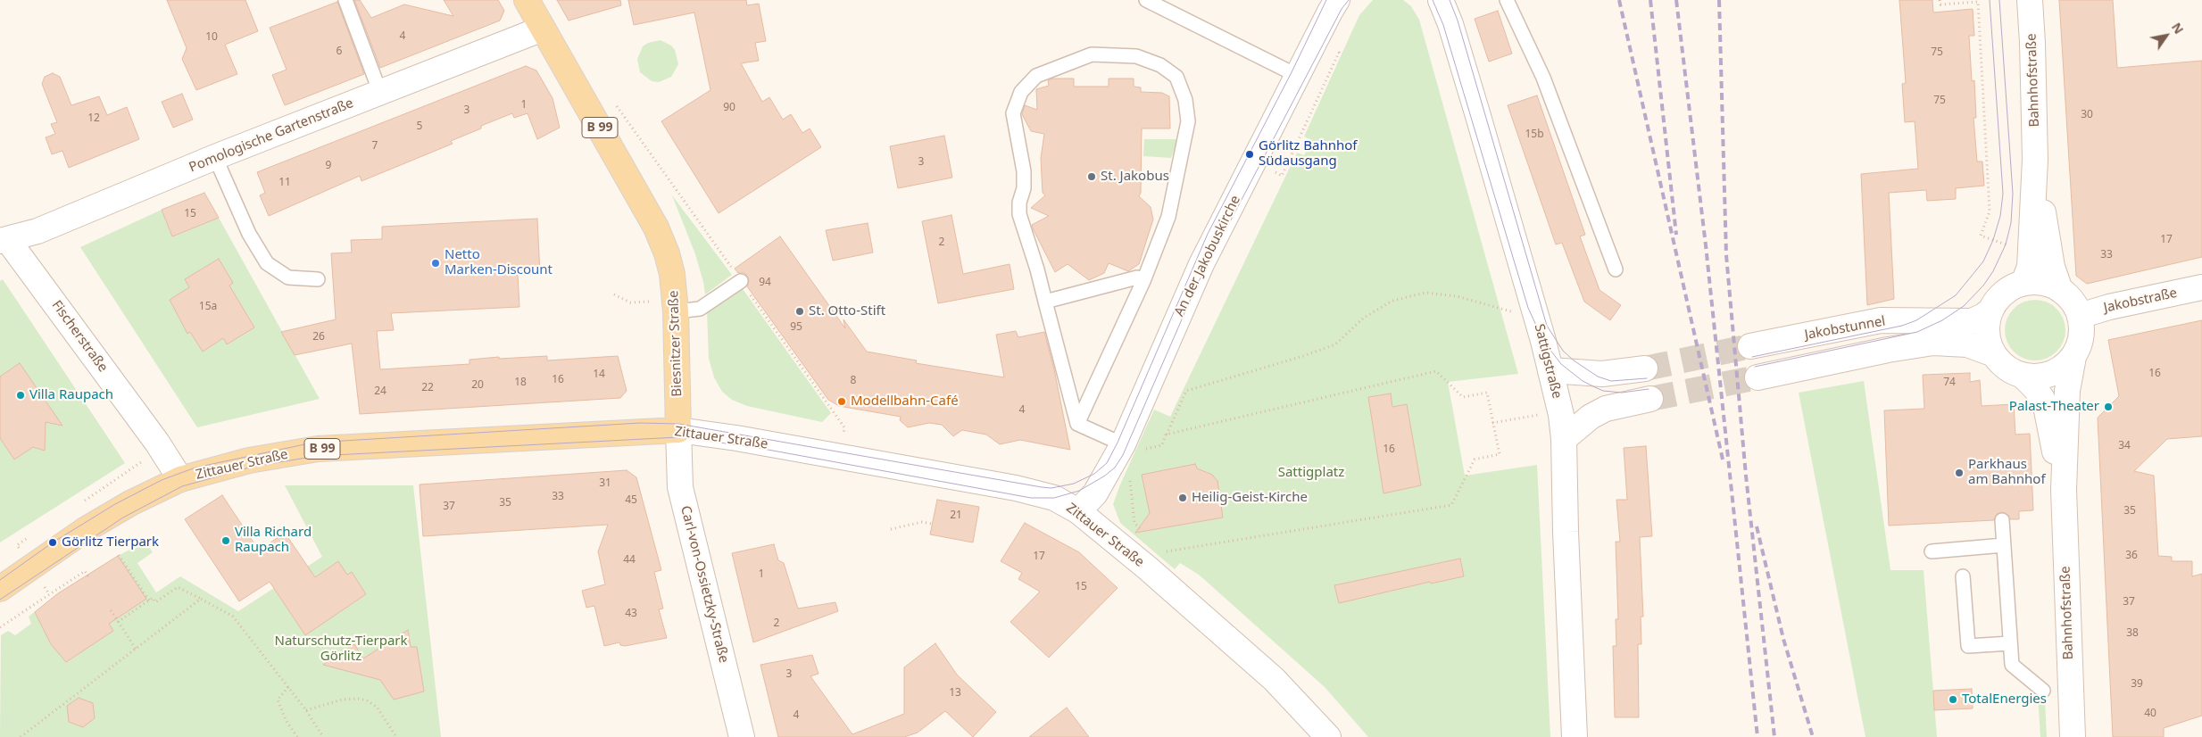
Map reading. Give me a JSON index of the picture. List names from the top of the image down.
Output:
{
  "streets": {
    "main road": ["B 99", "Biesnitzer Straße", "Zittauer Straße"],
    "street": [
      "Bahnhofstraße",
      "Pomologische Gartenstraße",
      "An der Jakobuskirche",
      "Jakobstraße",
      "Jakobstunnel",
      "Fischerstraße",
      "Sattigstraße",
      "Carl-von-Ossietzky-Straße"
    ]
  },
  "crossings": [
    ["Bahnhofstraße", "Jakobstraße"],
    ["Bahnhofstraße", "Jakobstunnel"],
    ["Pomologische Gartenstraße", "Fischerstraße"],
    ["Pomologische Gartenstraße", "Biesnitzer Straße"],
    ["An der Jakobuskirche", "Zittauer Straße"],
    ["Jakobstraße", "Jakobstunnel"],
    ["Fischerstraße", "Zittauer Straße"],
    ["Biesnitzer Straße", "Zittauer Straße"],
    ["Biesnitzer Straße", "Carl-von-Ossietzky-Straße"],
    ["Zittauer Straße", "Carl-von-Ossietzky-Straße"]
  ],
  "parks": ["Sattigplatz", "Naturschutz-Tierpark Görlitz"],
  "places": [
    "Görlitz Bahnhof Südausgang",
    "St. Jakobus",
    "Netto Marken-Discount",
    "St. Otto-Stift",
    "Villa Raupach",
    "Modellbahn-Café",
    "Palast-Theater",
    "Parkhaus am Bahnhof",
    "Heilig-Geist-Kirche",
    "Villa Richard Raupach",
    "Görlitz Tierpark",
    "TotalEnergies"
  ],
  "house_numbers": [
    "4",
    "10",
    "6",
    "75",
    "75",
    "1",
    "90",
    "3",
    "30",
    "12",
    "5",
    "15b",
    "7",
    "3",
    "9",
    "11",
    "15",
    "17",
    "2",
    "33",
    "94",
    "15a",
    "95",
    "26",
    "16",
    "14",
    "16",
    "8",
    "18",
    "74",
    "20",
    "22",
    "24",
    "4",
    "34",
    "16",
    "31",
    "33",
    "45",
    "35",
    "37",
    "35",
    "21",
    "36",
    "17",
    "44",
    "1",
    "15",
    "37",
    "43",
    "2",
    "38",
    "3",
    "39",
    "13",
    "40",
    "4"
  ],
  "north": "top right"
}
